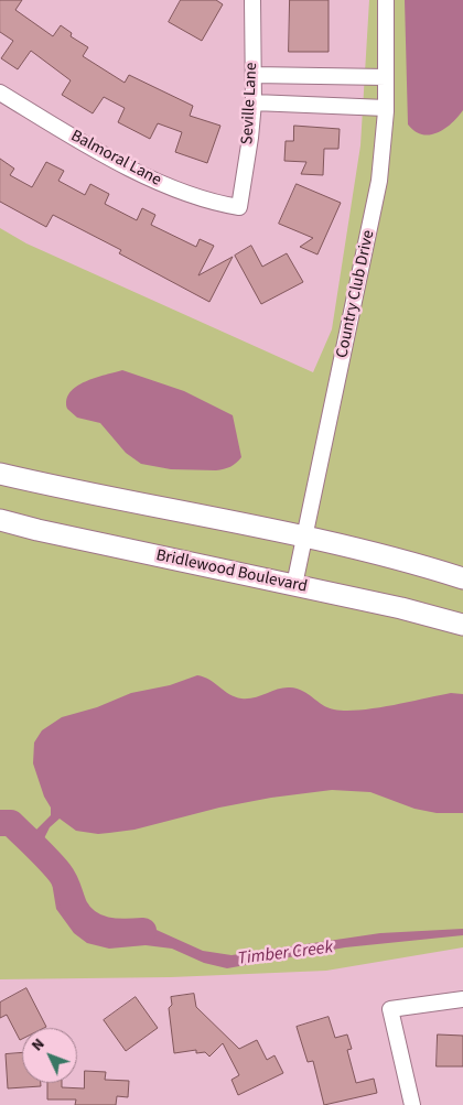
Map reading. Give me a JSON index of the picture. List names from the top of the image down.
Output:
{
  "streets": {
    "main road": ["Bridlewood Boulevard"],
    "street": ["Seville Lane", "Balmoral Lane", "Country Club Drive"]
  },
  "crossings": [
    ["Seville Lane", "Balmoral Lane"],
    ["Country Club Drive", "Bridlewood Boulevard"]
  ],
  "water": ["Timber Creek"],
  "north": "top left"
}
